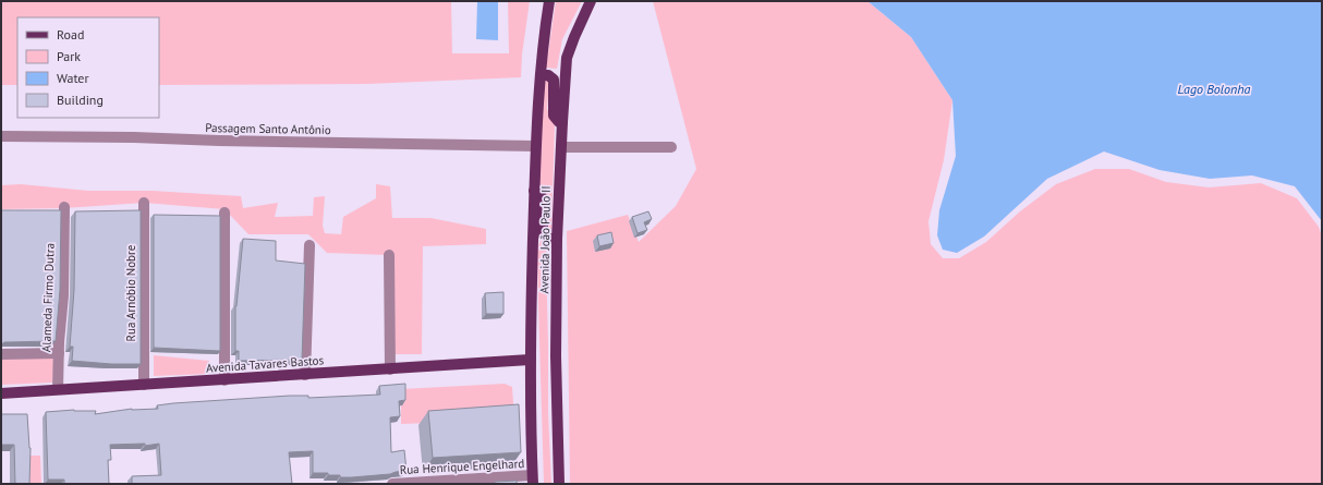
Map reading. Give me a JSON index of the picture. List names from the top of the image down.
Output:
{
  "streets": {
    "main road": ["Avenida João Paulo II", "Avenida Tavares Bastos"],
    "street": [
      "Passagem Santo Antônio",
      "Rua Arnóbio Nobre",
      "Alameda Firmo Dutra",
      "Rua Henrique Engelhard"
    ]
  },
  "crossings": [
    ["Passagem Santo Antônio", "Avenida João Paulo II"],
    ["Avenida João Paulo II", "Avenida Tavares Bastos"],
    ["Avenida João Paulo II", "Rua Henrique Engelhard"],
    ["Rua Arnóbio Nobre", "Avenida Tavares Bastos"],
    ["Alameda Firmo Dutra", "Avenida Tavares Bastos"]
  ],
  "water": ["Lago Bolonha"],
  "legend": [
    "Road",
    "Park",
    "Water",
    "Building"
  ]
}
